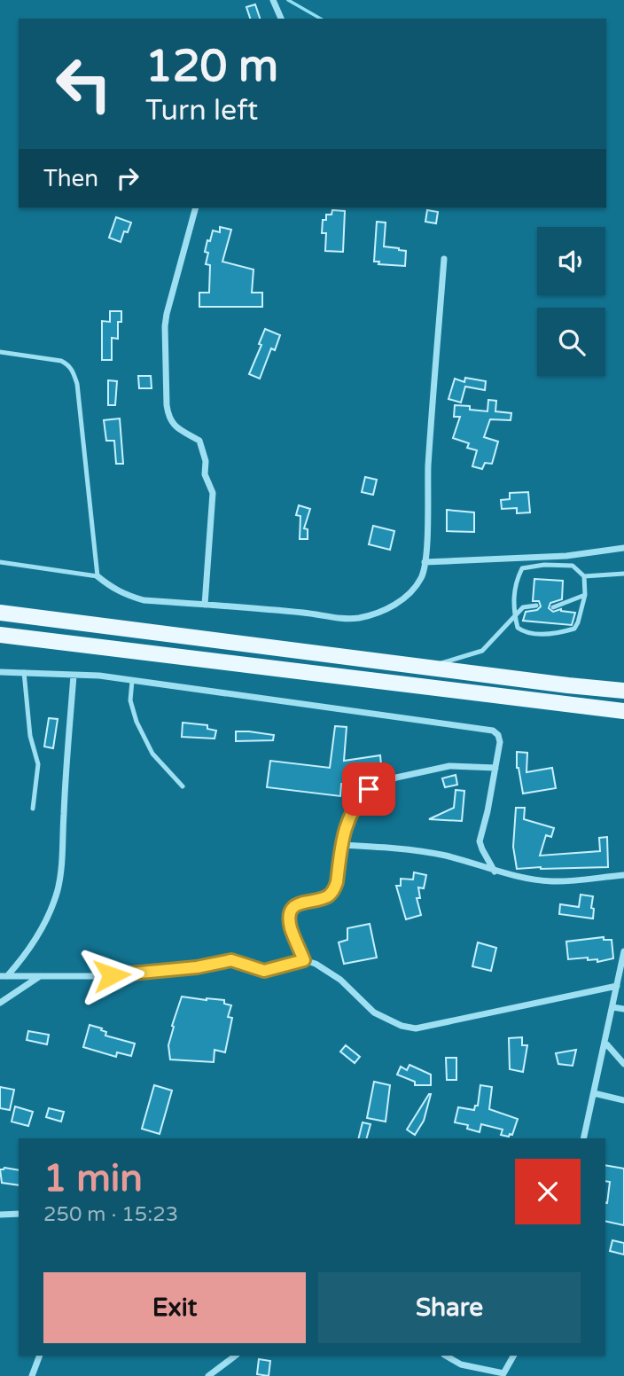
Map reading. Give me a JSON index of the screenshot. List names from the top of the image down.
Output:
{
  "page": {
    "turn": ["120 m", "Turn left"],
    "then": "Then",
    "heading": ["1 min", "250 m · 15:23"],
    "buttons": ["Exit", "Share"]
  }
}
